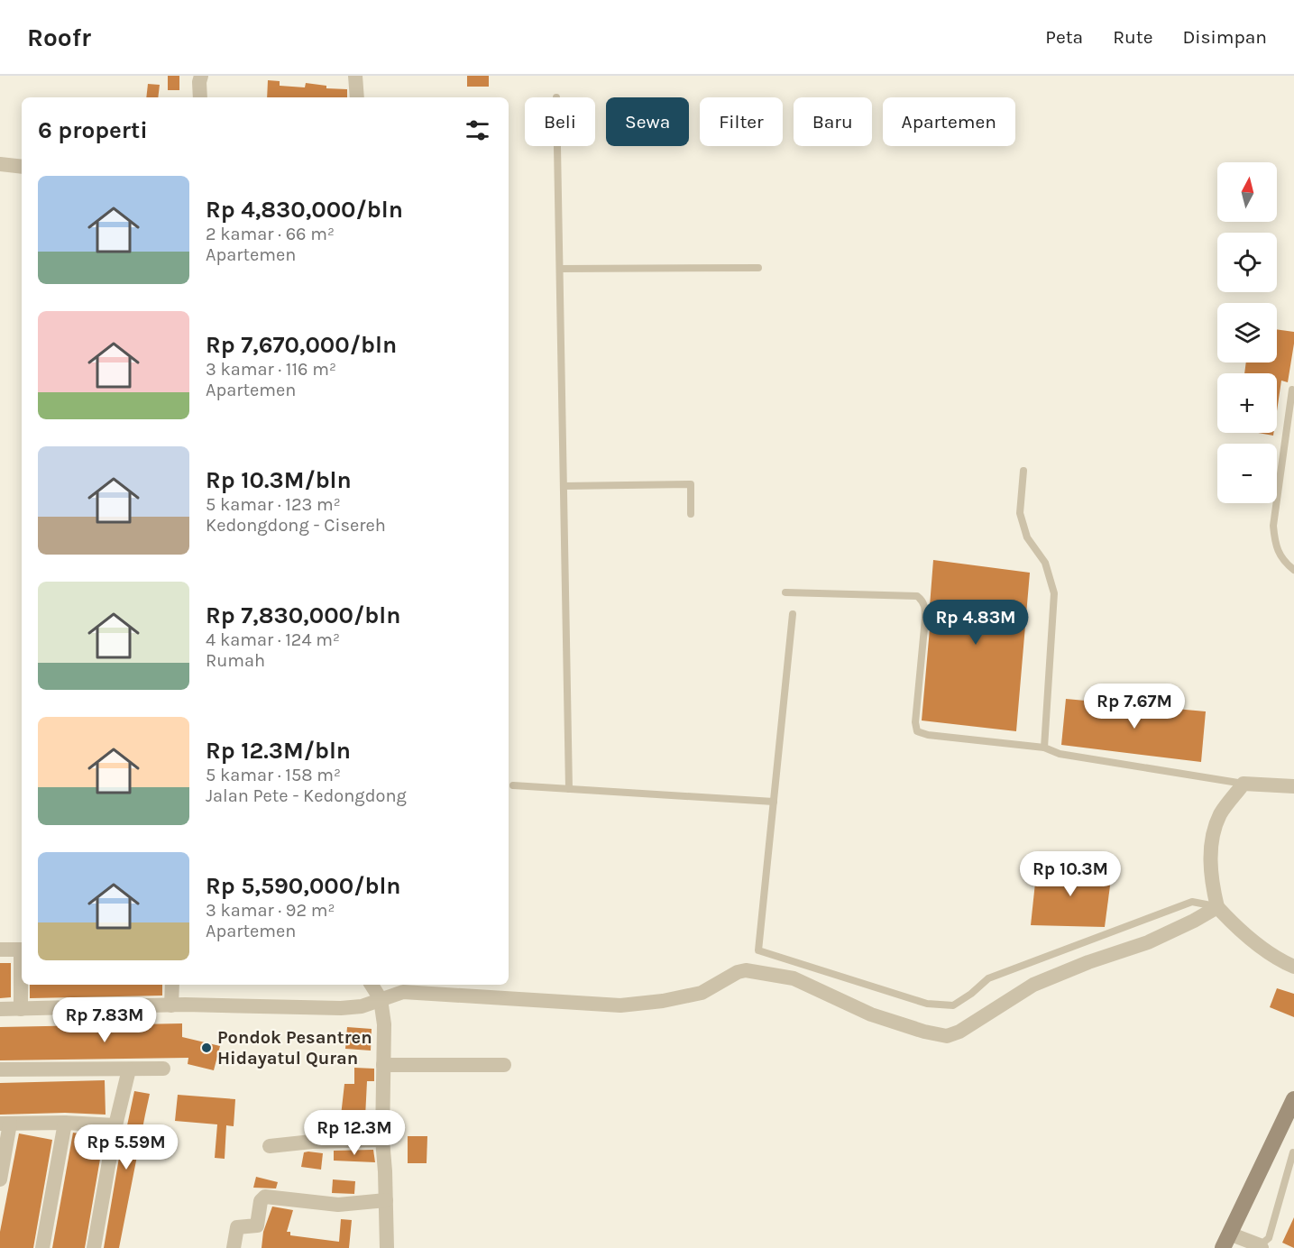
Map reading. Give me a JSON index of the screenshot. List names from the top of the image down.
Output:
{
  "places": ["Pondok Pesantren Hidayatul Quran"],
  "north": "top",
  "page": {
    "header": "Roofr",
    "nav": ["Peta", "Rute", "Disimpan"],
    "chip": [
      "Beli",
      "Sewa",
      "Filter",
      "Baru",
      "Apartemen"
    ],
    "heading": "6 properti",
    "map_buttons": ["+", "−"],
    "list": [
      {
        "name": "Rp 4,830,000/bln",
        "note": "2 kamar · 66 m² · Apartemen"
      },
      {
        "name": "Rp 7,670,000/bln",
        "note": "3 kamar · 116 m² · Apartemen"
      },
      {
        "name": "Rp 10.3M/bln",
        "note": "5 kamar · 123 m² · Kedongdong - Cisereh"
      },
      {
        "name": "Rp 7,830,000/bln",
        "note": "4 kamar · 124 m² · Rumah"
      },
      {
        "name": "Rp 12.3M/bln",
        "note": "5 kamar · 158 m² · Jalan Pete - Kedongdong"
      },
      {
        "name": "Rp 5,590,000/bln",
        "note": "3 kamar · 92 m² · Apartemen"
      }
    ],
    "price": [
      "Rp 4.83M",
      "Rp 7.67M",
      "Rp 10.3M",
      "Rp 7.83M",
      "Rp 12.3M",
      "Rp 5.59M"
    ]
  }
}
